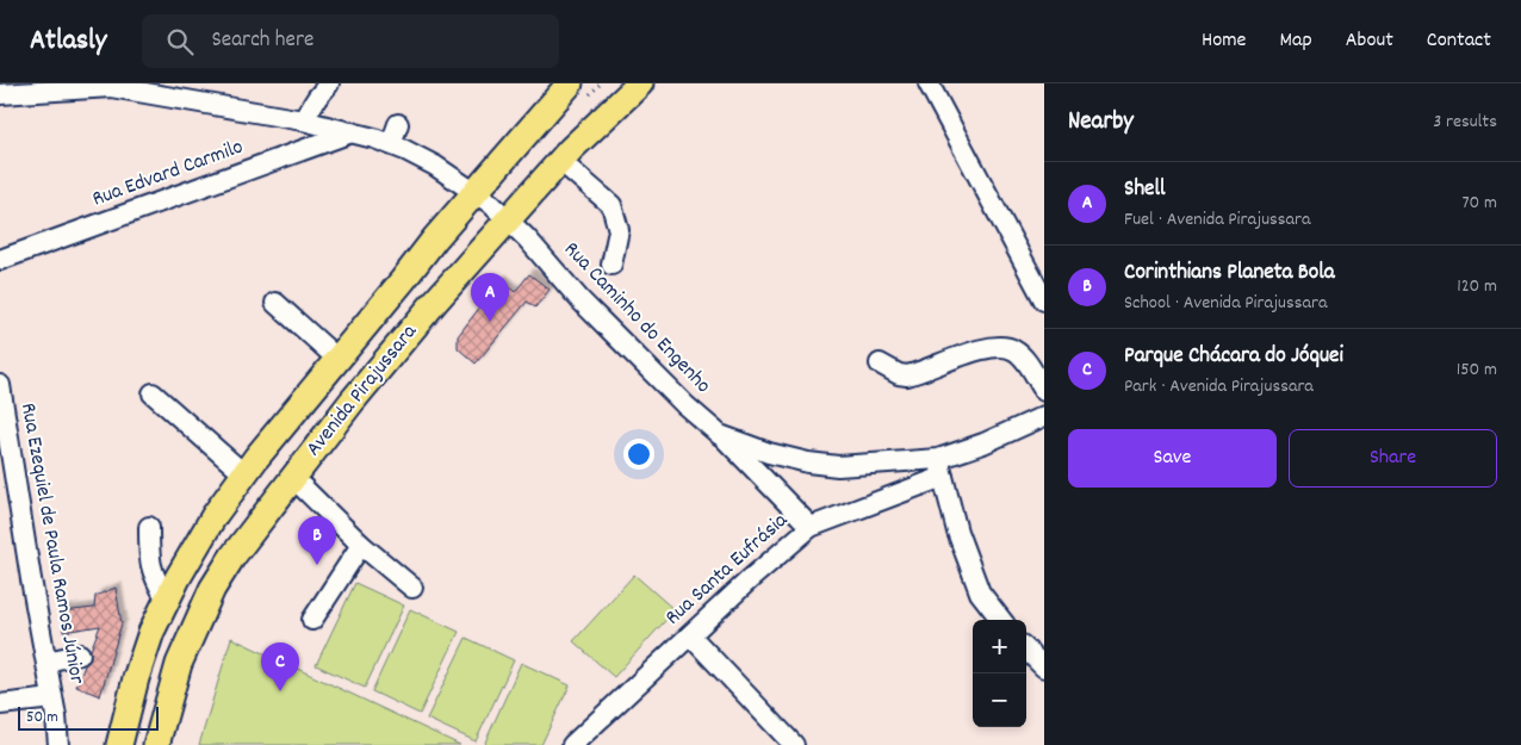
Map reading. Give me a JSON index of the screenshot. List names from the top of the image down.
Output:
{
  "streets": {
    "main road": ["Avenida Pirajussara"],
    "street": [
      "Rua Edvard Carmilo",
      "Rua Caminho do Engenho",
      "Rua Ezequiel de Paula Ramos Júnior",
      "Rua Santa Eufrásia"
    ]
  },
  "crossings": [
    ["Rua Edvard Carmilo", "Rua Caminho do Engenho"],
    ["Rua Caminho do Engenho", "Avenida Pirajussara"],
    ["Rua Caminho do Engenho", "Rua Santa Eufrásia"]
  ],
  "scale_bar": "50 m",
  "page": {
    "header": "Atlasly",
    "search": "Search here",
    "nav": [
      "Home",
      "Map",
      "About",
      "Contact"
    ],
    "heading": ["Nearby", "3 results"],
    "list": [
      {
        "mark": "A",
        "name": "Shell",
        "note": "Fuel · Avenida Pirajussara",
        "value": "70 m"
      },
      {
        "mark": "B",
        "name": "Corinthians Planeta Bola",
        "note": "School · Avenida Pirajussara",
        "value": "120 m"
      },
      {
        "mark": "C",
        "name": "Parque Chácara do Jóquei",
        "note": "Park · Avenida Pirajussara",
        "value": "150 m"
      }
    ],
    "pins": ["A", "B", "C"],
    "buttons": ["Save", "Share"],
    "map_buttons": ["+", "−"],
    "scale": "50 m"
  }
}
